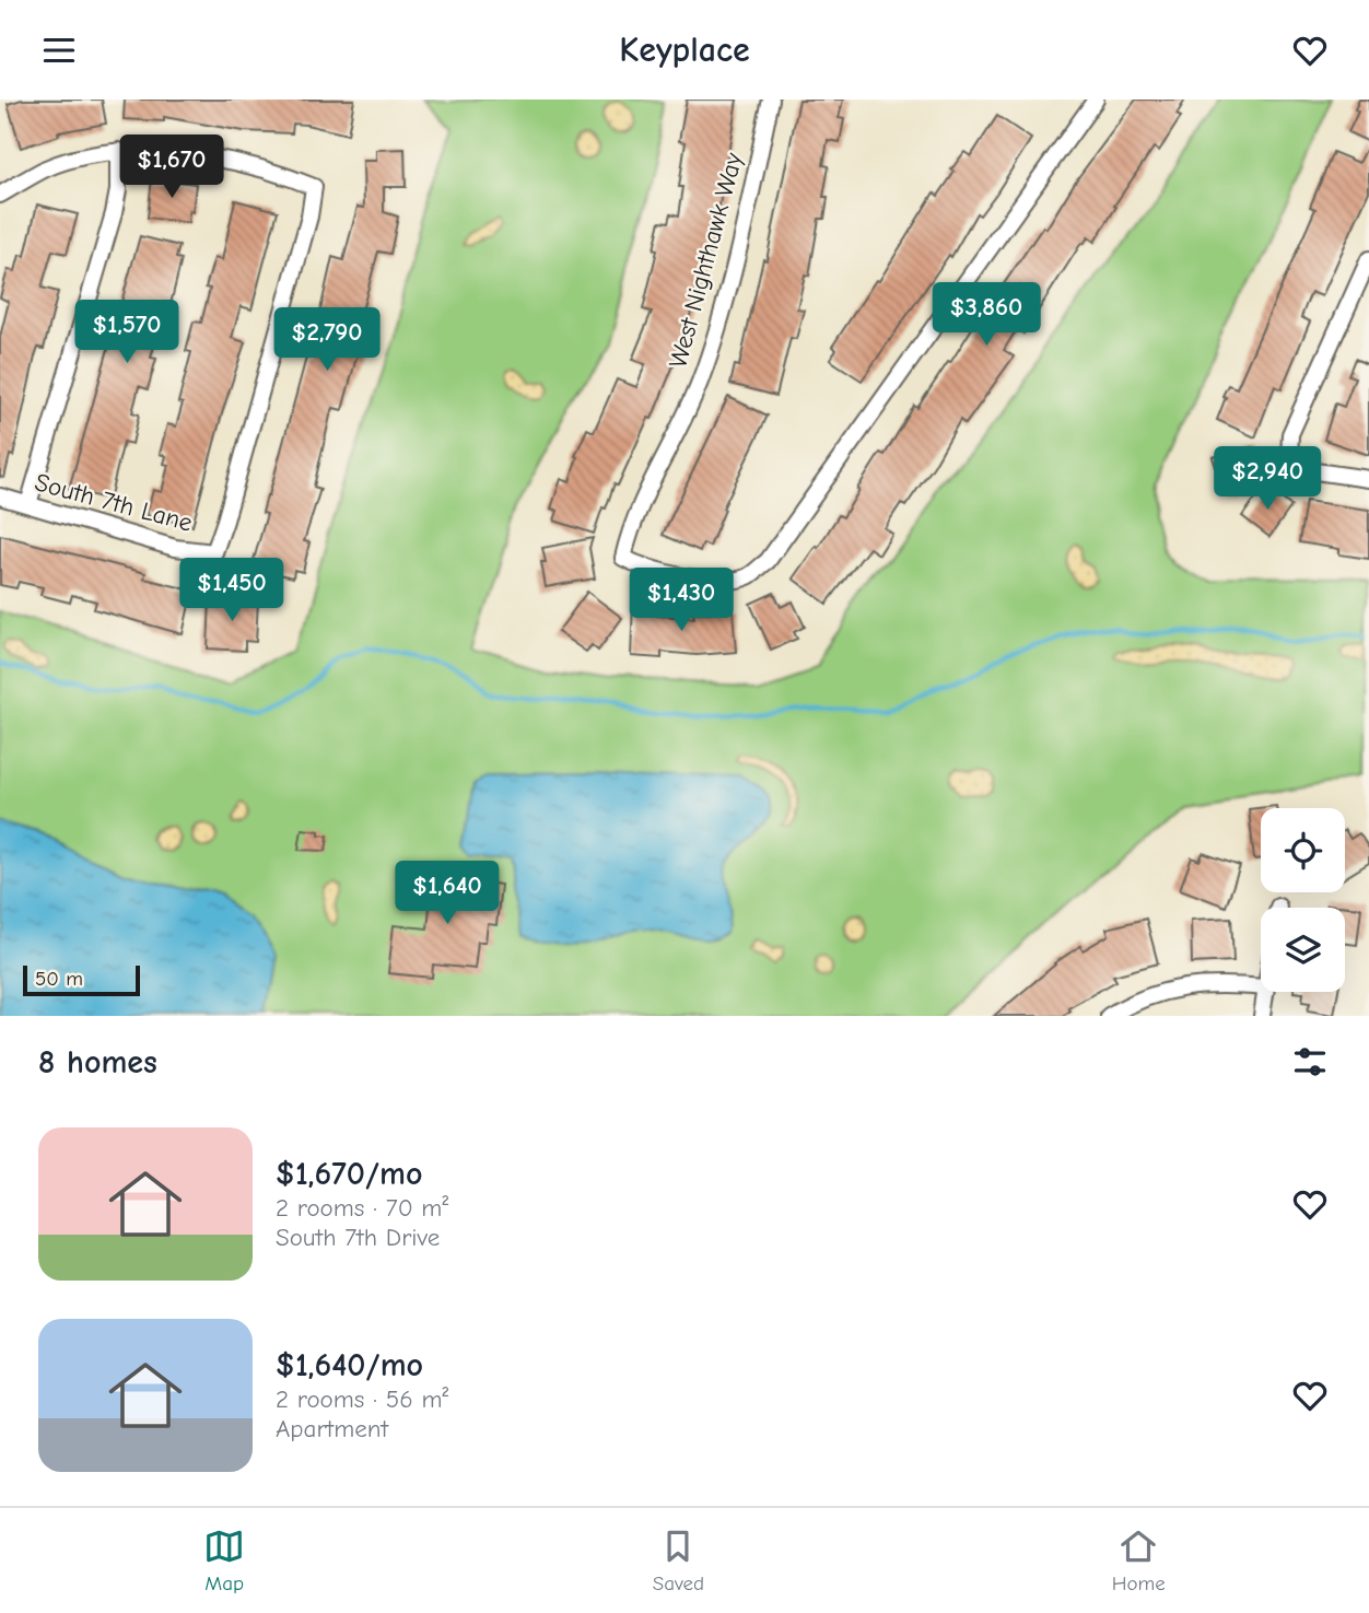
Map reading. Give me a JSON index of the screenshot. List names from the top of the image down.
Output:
{
  "streets": {
    "street": ["West Nighthawk Way", "South 7th Lane"]
  },
  "scale_bar": "50 m",
  "page": {
    "header": "Keyplace",
    "price": [
      "$1,670",
      "$3,860",
      "$1,570",
      "$2,790",
      "$2,940",
      "$1,450",
      "$1,430",
      "$1,640"
    ],
    "scale": "50 m",
    "heading": "8 homes",
    "list": [
      {
        "name": "$1,670/mo",
        "note": "2 rooms · 70 m² · South 7th Drive"
      },
      {
        "name": "$1,640/mo",
        "note": "2 rooms · 56 m² · Apartment"
      }
    ],
    "tabs": ["Map", "Saved", "Home"]
  }
}
